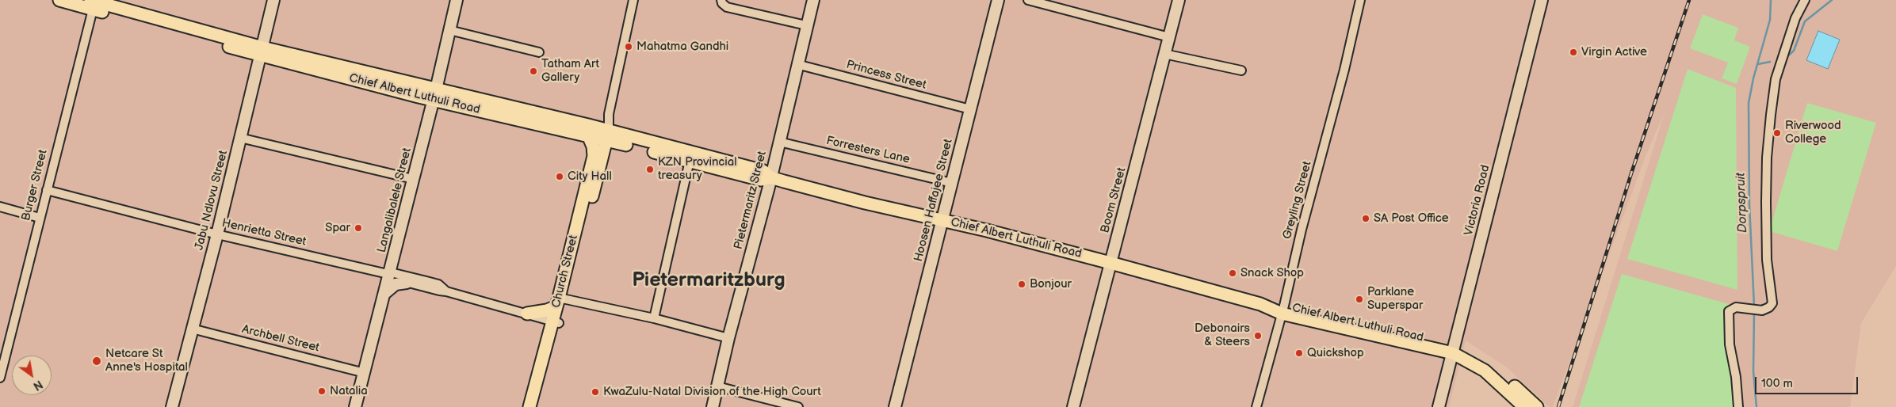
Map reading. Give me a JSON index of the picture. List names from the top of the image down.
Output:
{
  "streets": {
    "main road": ["Chief Albert Luthuli Road", "Church Street"],
    "street": [
      "Princess Street",
      "Forresters Lane",
      "Burger Street",
      "Jabu Ndlovu Street",
      "Langalibalele Street",
      "Pietermaritz Street",
      "Hoosen Haffajee Street",
      "Boom Street",
      "Greyling Street",
      "Victoria Road",
      "Henrietta Street",
      "Archbell Street"
    ]
  },
  "crossings": [
    ["Princess Street", "Pietermaritz Street"],
    ["Princess Street", "Hoosen Haffajee Street"],
    ["Chief Albert Luthuli Road", "Burger Street"],
    ["Chief Albert Luthuli Road", "Jabu Ndlovu Street"],
    ["Chief Albert Luthuli Road", "Langalibalele Street"],
    ["Chief Albert Luthuli Road", "Pietermaritz Street"],
    ["Chief Albert Luthuli Road", "Hoosen Haffajee Street"],
    ["Chief Albert Luthuli Road", "Boom Street"],
    ["Chief Albert Luthuli Road", "Greyling Street"],
    ["Chief Albert Luthuli Road", "Victoria Road"],
    ["Chief Albert Luthuli Road", "Church Street"],
    ["Forresters Lane", "Pietermaritz Street"],
    ["Forresters Lane", "Hoosen Haffajee Street"],
    ["Burger Street", "Henrietta Street"],
    ["Jabu Ndlovu Street", "Henrietta Street"],
    ["Jabu Ndlovu Street", "Archbell Street"],
    ["Langalibalele Street", "Henrietta Street"],
    ["Langalibalele Street", "Archbell Street"],
    ["Henrietta Street", "Church Street"]
  ],
  "districts": ["Pietermaritzburg"],
  "water": ["Dorpspruit"],
  "places": [
    "Mahatma Gandhi",
    "Virgin Active",
    "Tatham Art Gallery",
    "Riverwood College",
    "KZN Provincial treasury",
    "City Hall",
    "SA Post Office",
    "Spar",
    "Snack Shop",
    "Bonjour",
    "Parklane Superspar",
    "Debonairs & Steers",
    "Quickshop",
    "Netcare St Anne's Hospital",
    "Natalia",
    "KwaZulu-Natal Division of the High Court"
  ],
  "scale_bar": "100 m",
  "north": "bottom right"
}
